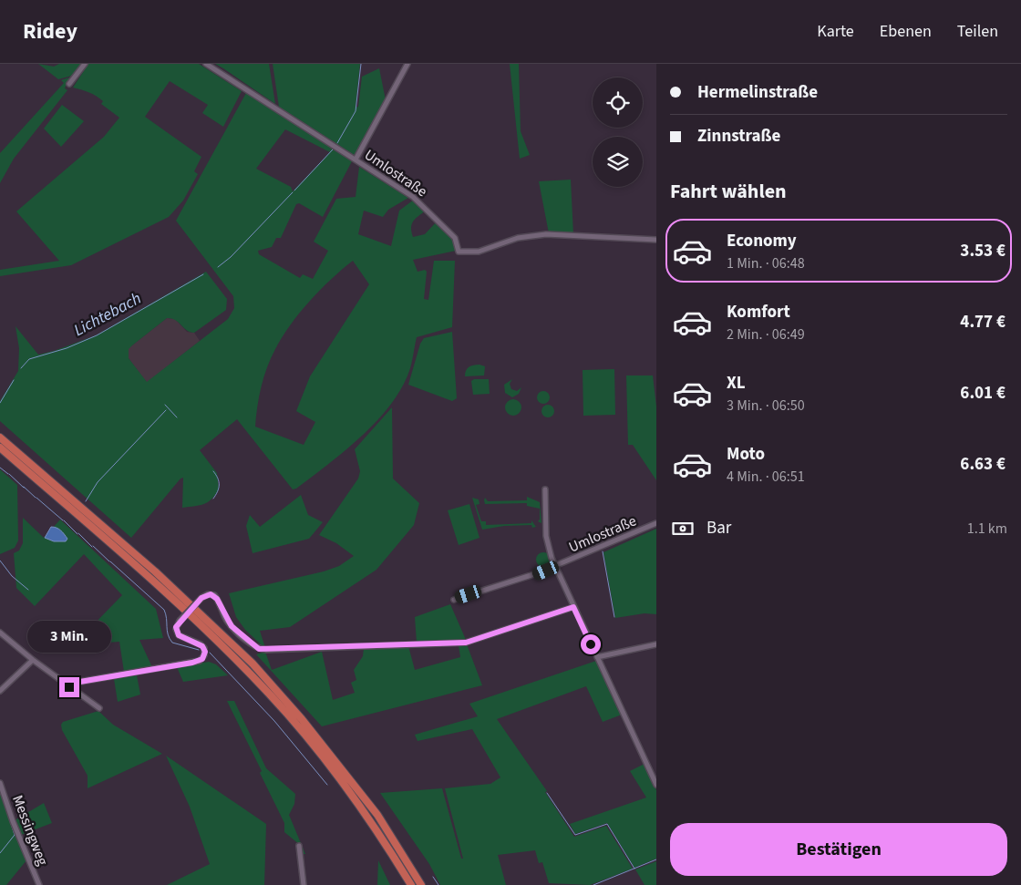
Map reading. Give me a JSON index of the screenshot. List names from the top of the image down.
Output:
{
  "streets": {
    "street": ["Umlostraße", "Messingweg"]
  },
  "water": ["Lichtebach"],
  "page": {
    "header": "Ridey",
    "nav": ["Karte", "Ebenen", "Teilen"],
    "banner": ["Hermelinstraße", "Zinnstraße"],
    "heading": "Fahrt wählen",
    "list": [
      {
        "name": "Economy",
        "note": "1 Min. · 06:48",
        "value": "3.53 €"
      },
      {
        "name": "Komfort",
        "note": "2 Min. · 06:49",
        "value": "4.77 €"
      },
      {
        "name": "XL",
        "note": "3 Min. · 06:50",
        "value": "6.01 €"
      },
      {
        "name": "Moto",
        "note": "4 Min. · 06:51",
        "value": "6.63 €"
      }
    ],
    "pay": ["Bar", "1.1 km"],
    "bubble": "3 Min.",
    "buttons": "Bestätigen"
  }
}
